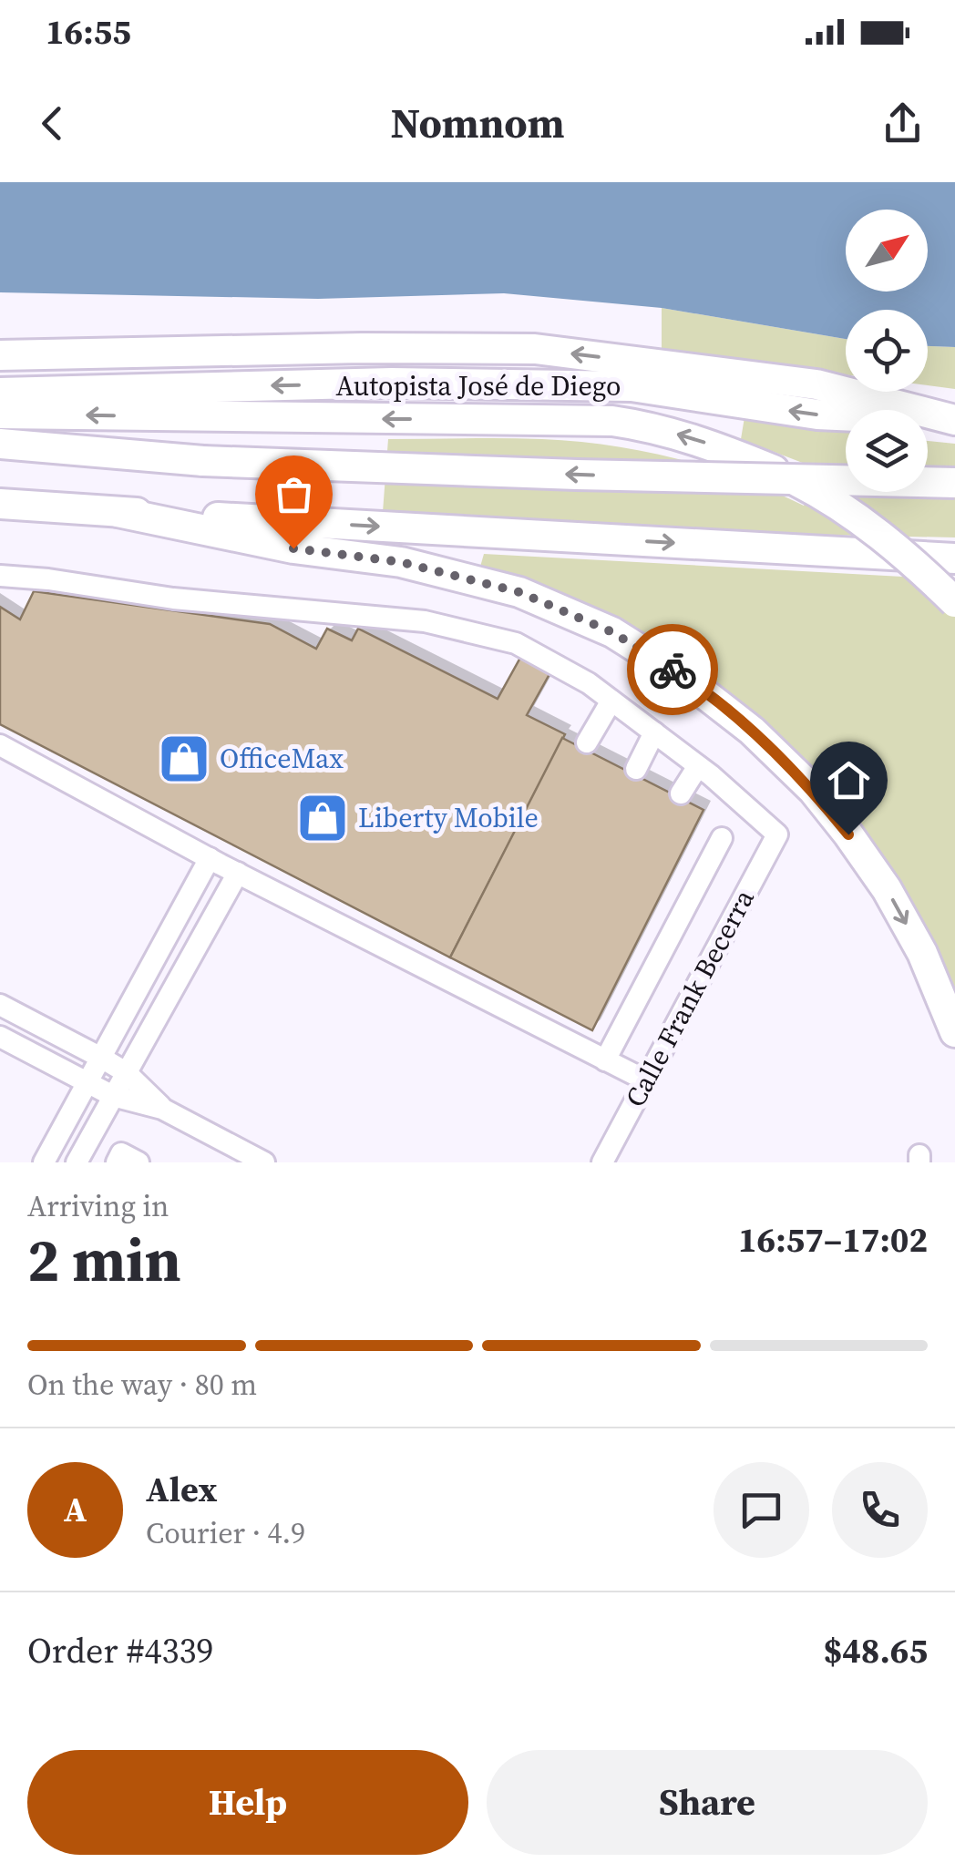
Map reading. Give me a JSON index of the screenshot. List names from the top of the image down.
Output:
{
  "streets": {
    "highway": ["Autopista José de Diego"],
    "street": ["Calle Frank Becerra"]
  },
  "places": {
    "shop": ["OfficeMax", "Liberty Mobile"]
  },
  "north": "top right",
  "page": {
    "status": "16:55",
    "header": "Nomnom",
    "heading": ["2 min", "Arriving in", "16:57–17:02"],
    "panel": [
      "Alex",
      "Courier · 4.9",
      "Order #4339",
      "$48.65"
    ],
    "bar": "On the way · 80 m",
    "round": "A",
    "buttons": ["Help", "Share"]
  }
}
